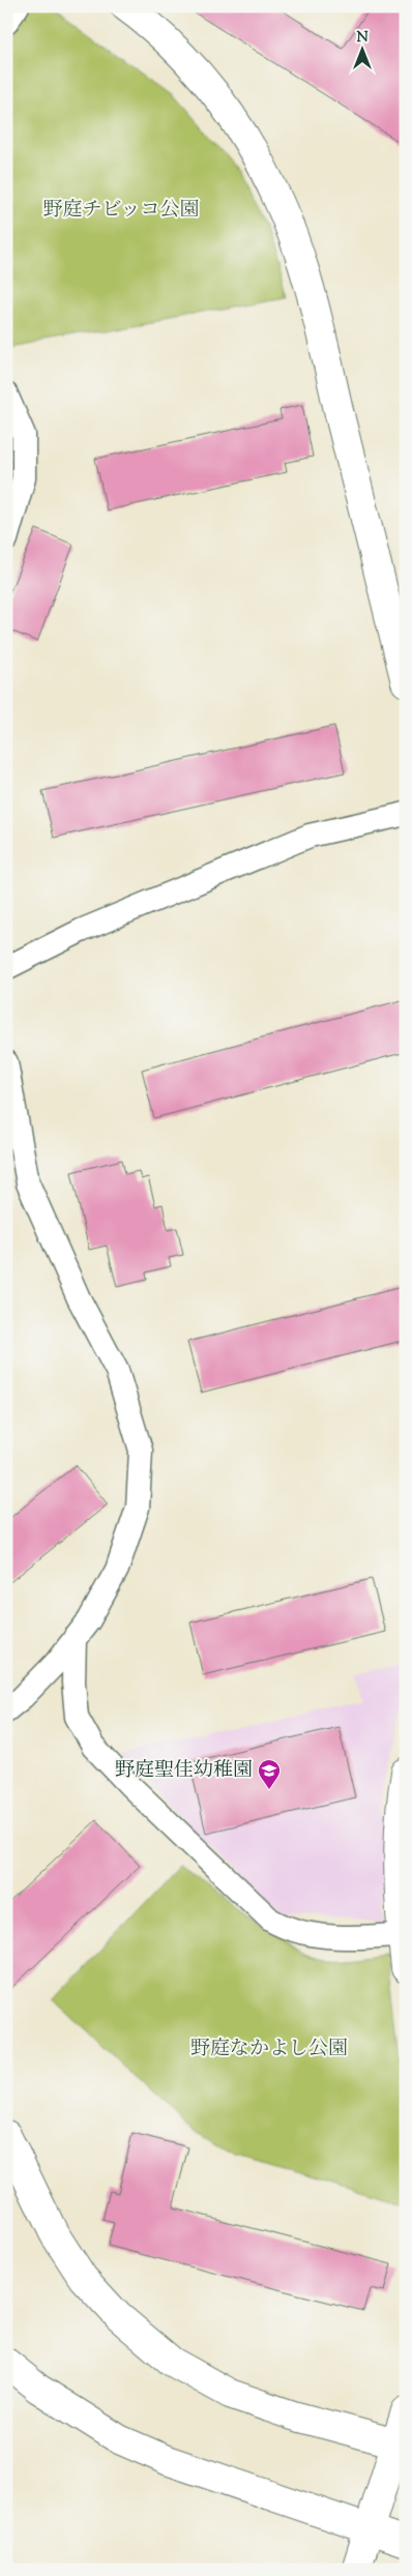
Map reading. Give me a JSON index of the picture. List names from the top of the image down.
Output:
{
  "parks": ["野庭チビッコ公園", "野庭なかよし公園"],
  "places": {
    "school or university": ["野庭聖佳幼稚園"]
  },
  "north": "top"
}
